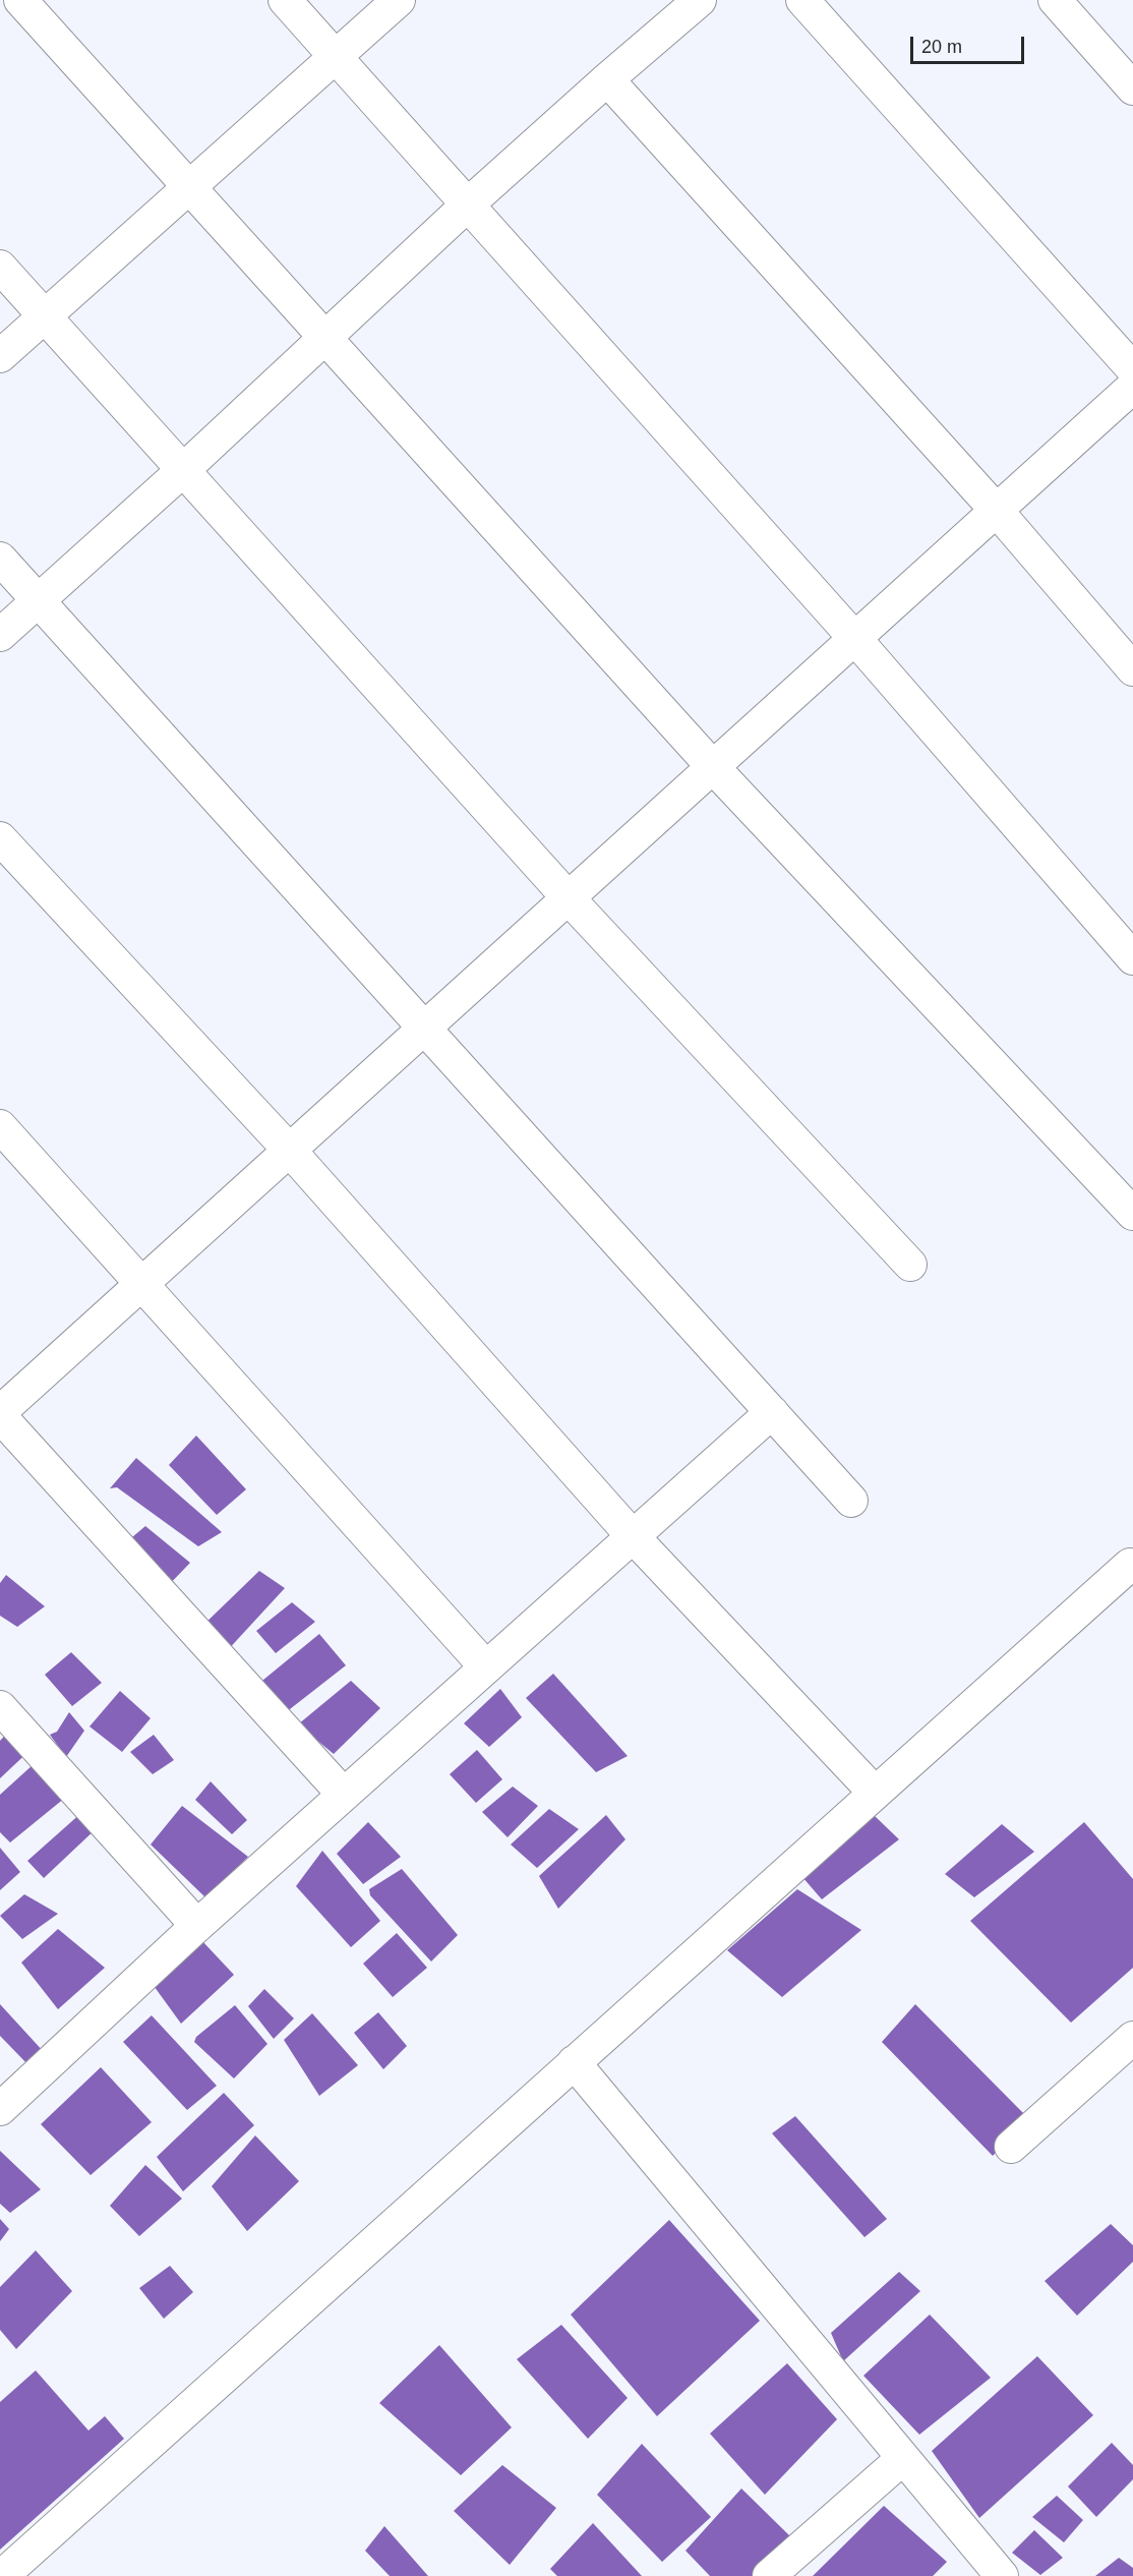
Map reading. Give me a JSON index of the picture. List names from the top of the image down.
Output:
{
  "scale_bar": "20 m"
}
